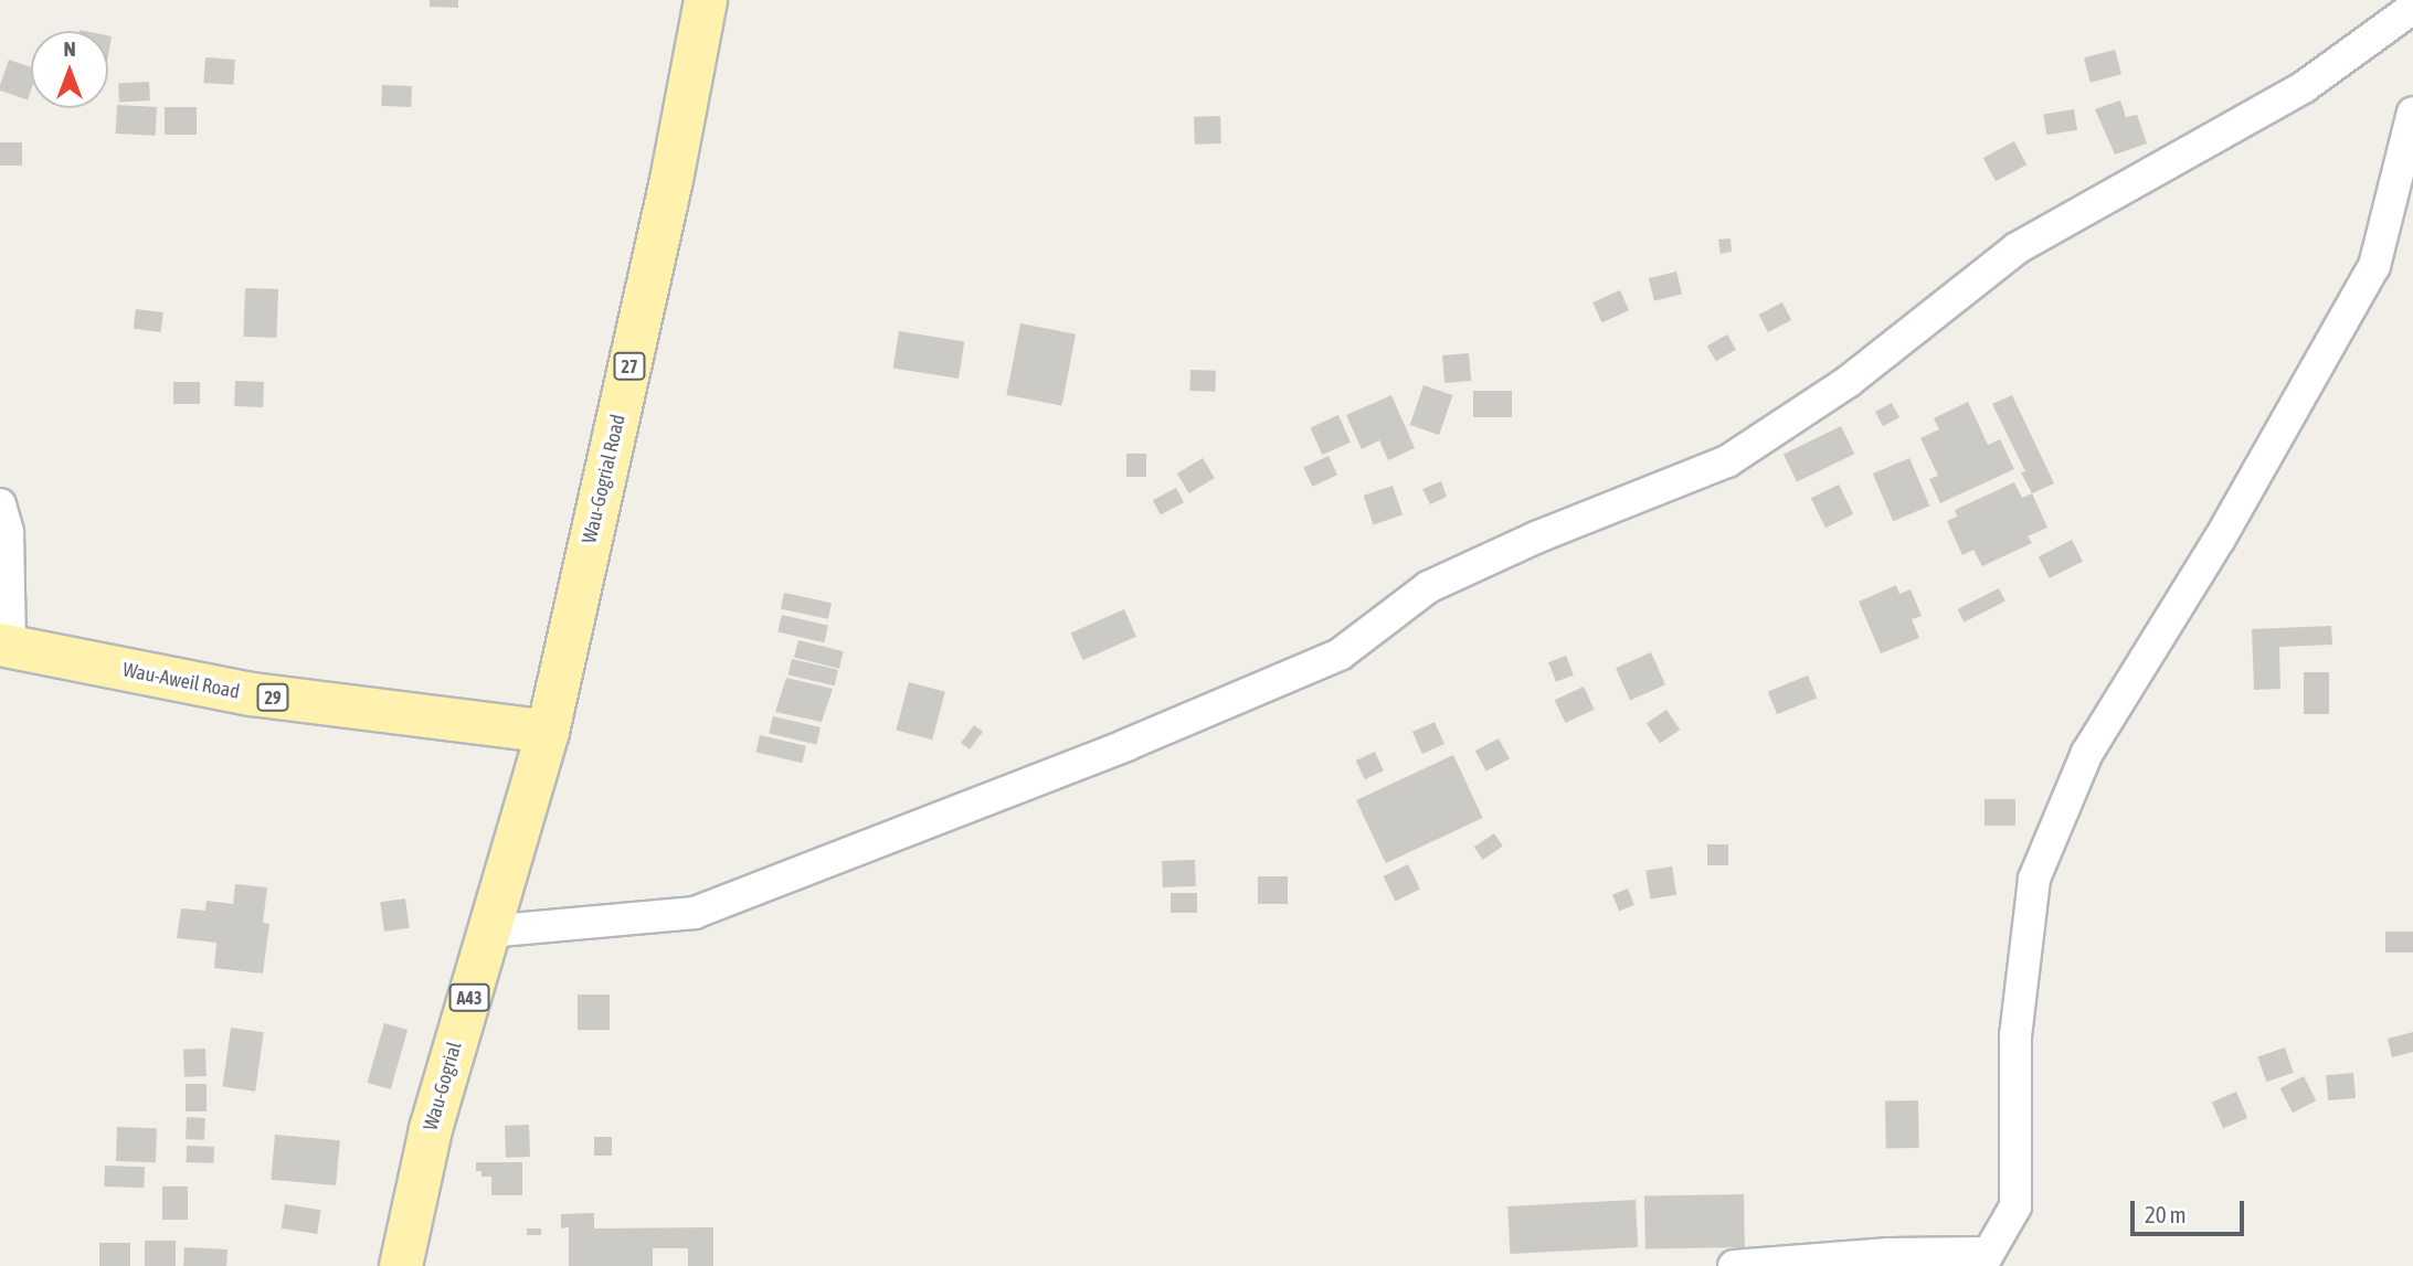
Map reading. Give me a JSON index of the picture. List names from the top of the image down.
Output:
{
  "streets": {
    "main road": [
      "27",
      "Wau-Gogrial Road",
      "Wau-Aweil Road",
      "29",
      "A43",
      "Wau-Gogrial"
    ]
  },
  "crossings": [
    ["Wau-Gogrial Road", "Wau-Aweil Road"],
    ["Wau-Gogrial Road", "Wau-Gogrial"],
    ["Wau-Aweil Road", "Wau-Gogrial"]
  ],
  "scale_bar": "20 m",
  "north": "top"
}
